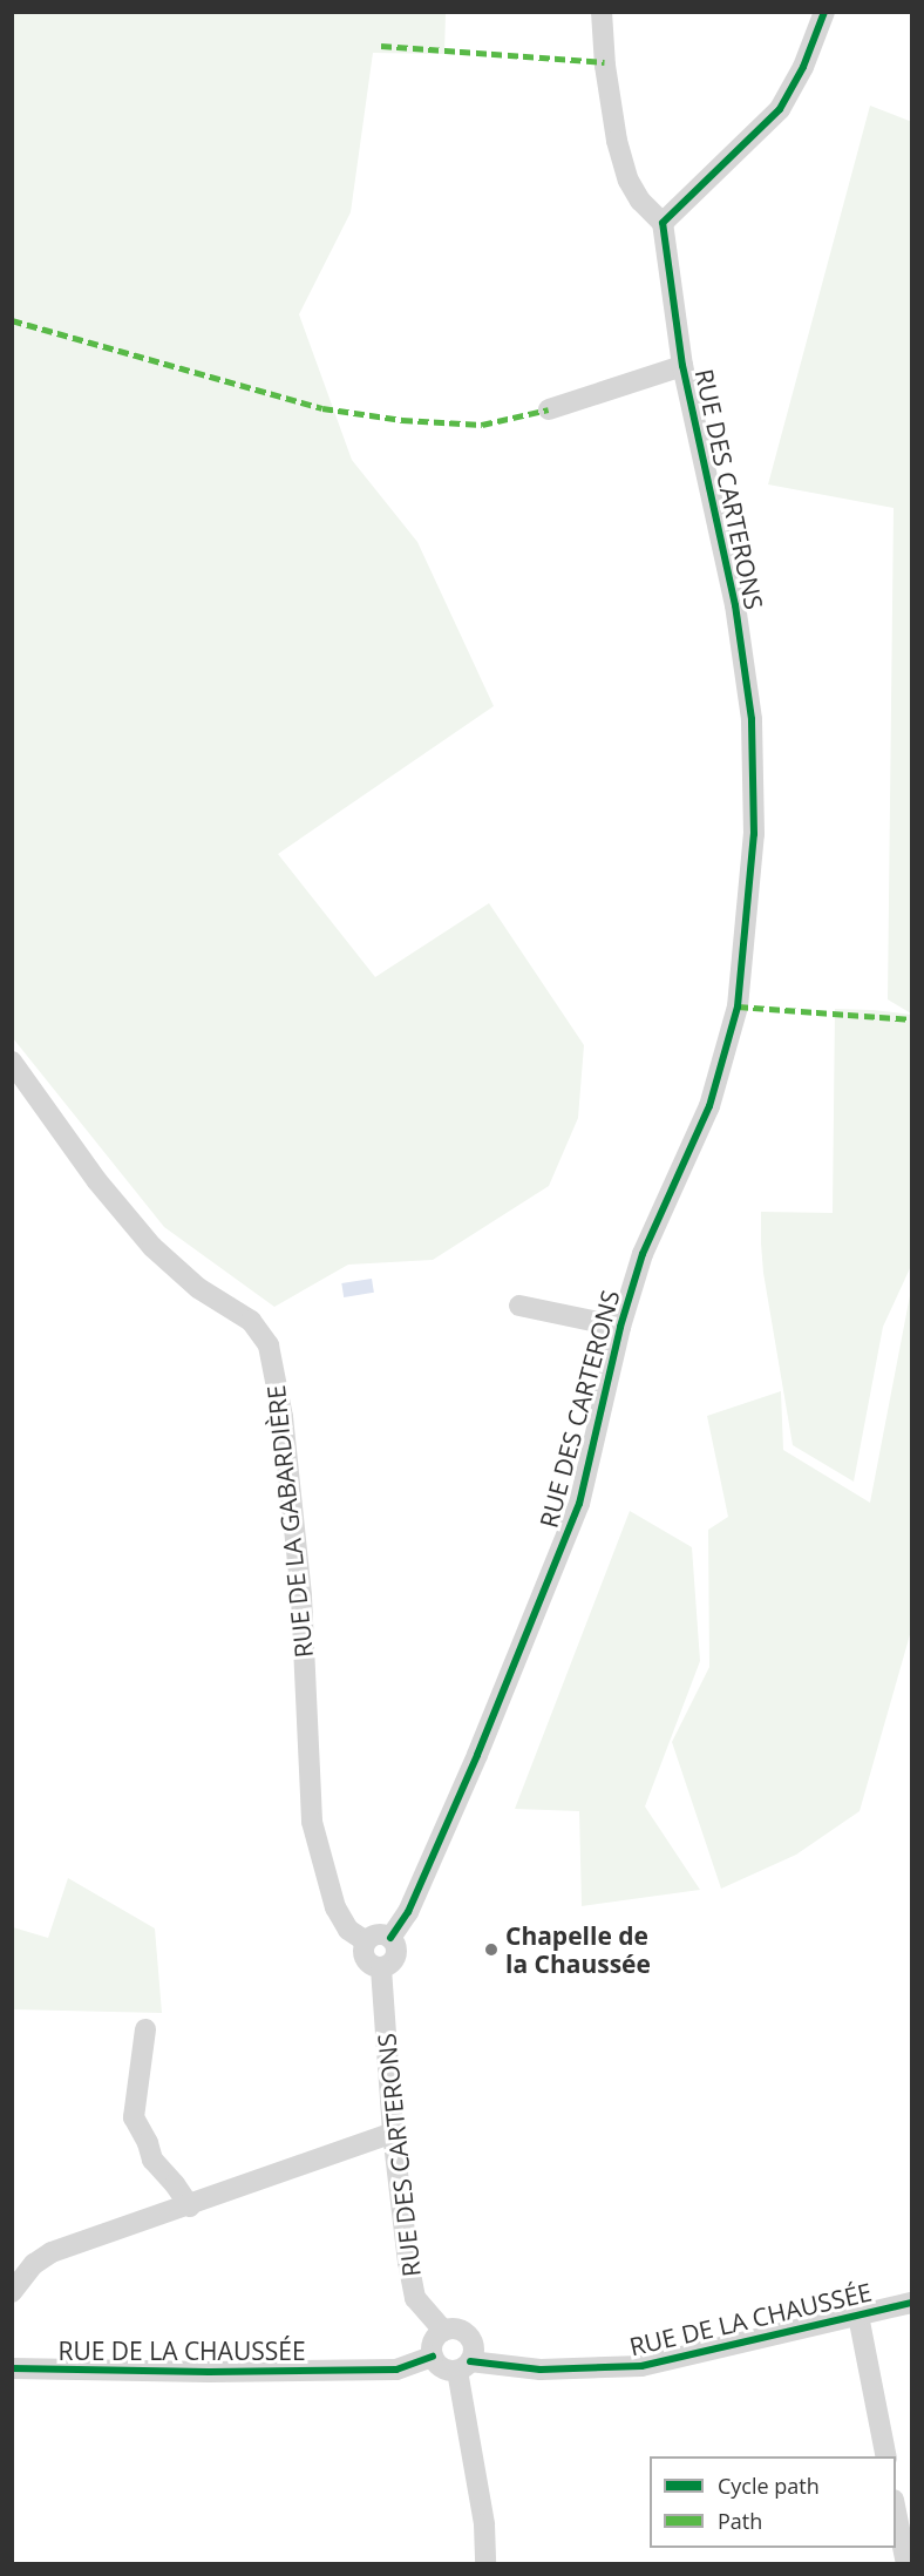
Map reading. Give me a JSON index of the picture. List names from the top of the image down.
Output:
{
  "streets": {
    "street": ["RUE DES CARTERONS", "RUE DE LA GABARDIÈRE", "RUE DE LA CHAUSSÉE"]
  },
  "crossings": [
    ["RUE DES CARTERONS", "RUE DE LA GABARDIÈRE"],
    ["RUE DES CARTERONS", "RUE DE LA CHAUSSÉE"]
  ],
  "places": ["Chapelle de la Chaussée"],
  "legend": ["Cycle path", "Path"]
}
